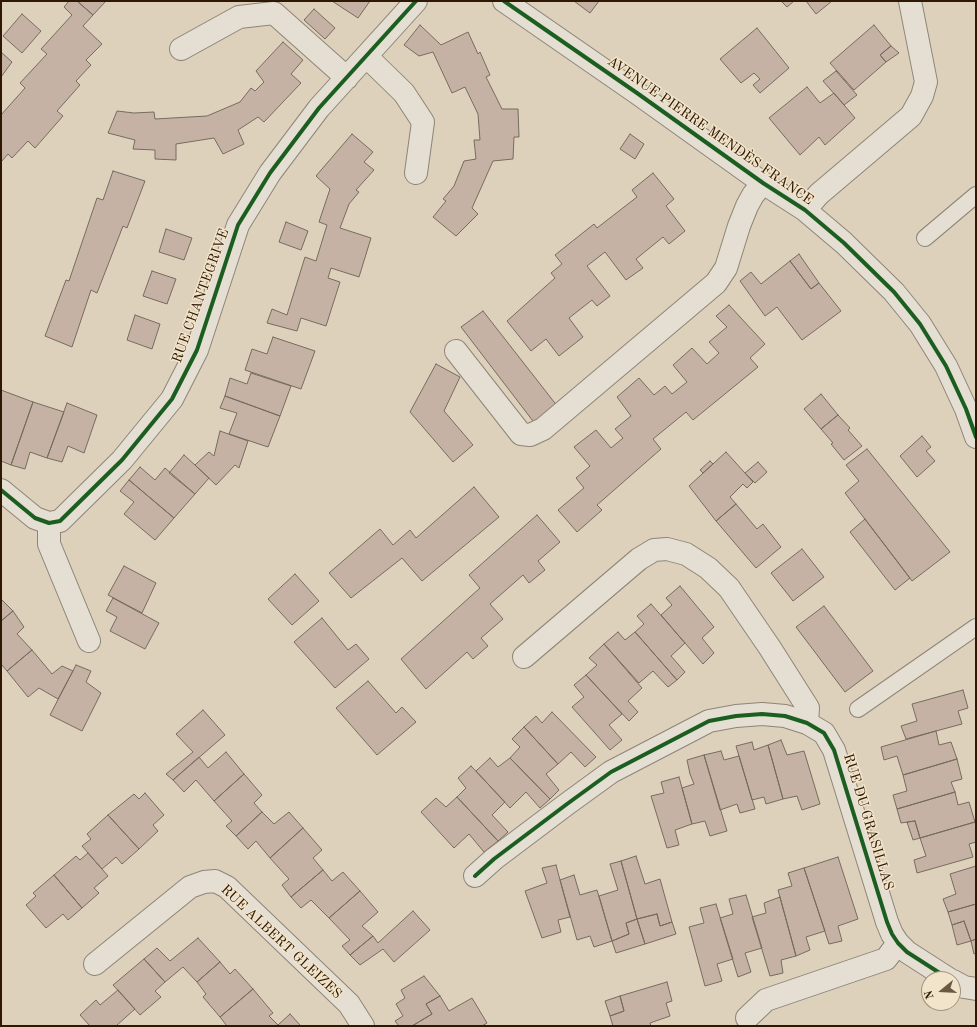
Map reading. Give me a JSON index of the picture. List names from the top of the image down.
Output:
{
  "streets": {
    "street": [
      "AVENUE PIERRE MENDÈS FRANCE",
      "RUE CHANTEGRIVE",
      "RUE DU GRASILLAS",
      "RUE ALBERT GLEIZES"
    ]
  },
  "north": "left"
}
